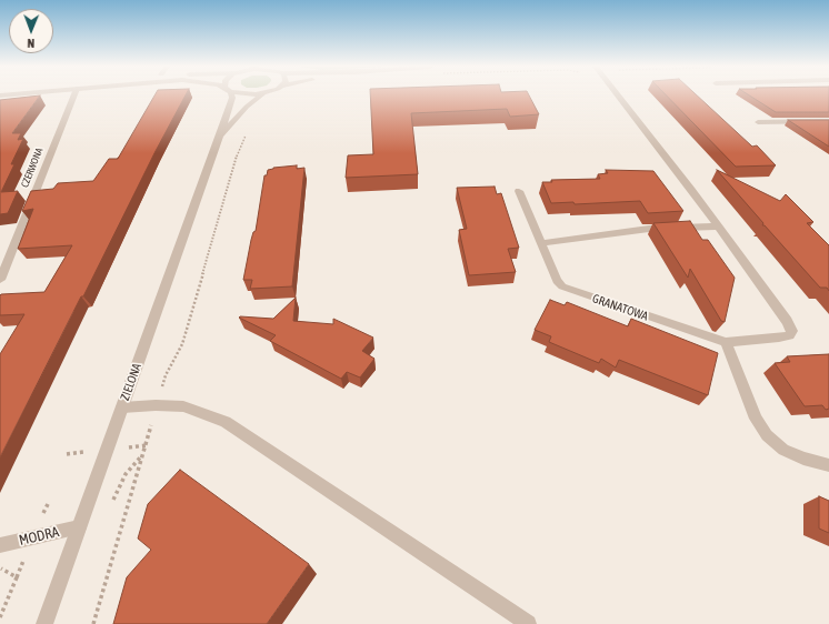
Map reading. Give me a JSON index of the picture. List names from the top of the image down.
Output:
{
  "streets": {
    "street": [
      "CZERWONA",
      "GRANATOWA",
      "ZIELONA",
      "MODRA"
    ]
  },
  "crossings": [
    ["ZIELONA", "MODRA"]
  ],
  "north": "bottom"
}
